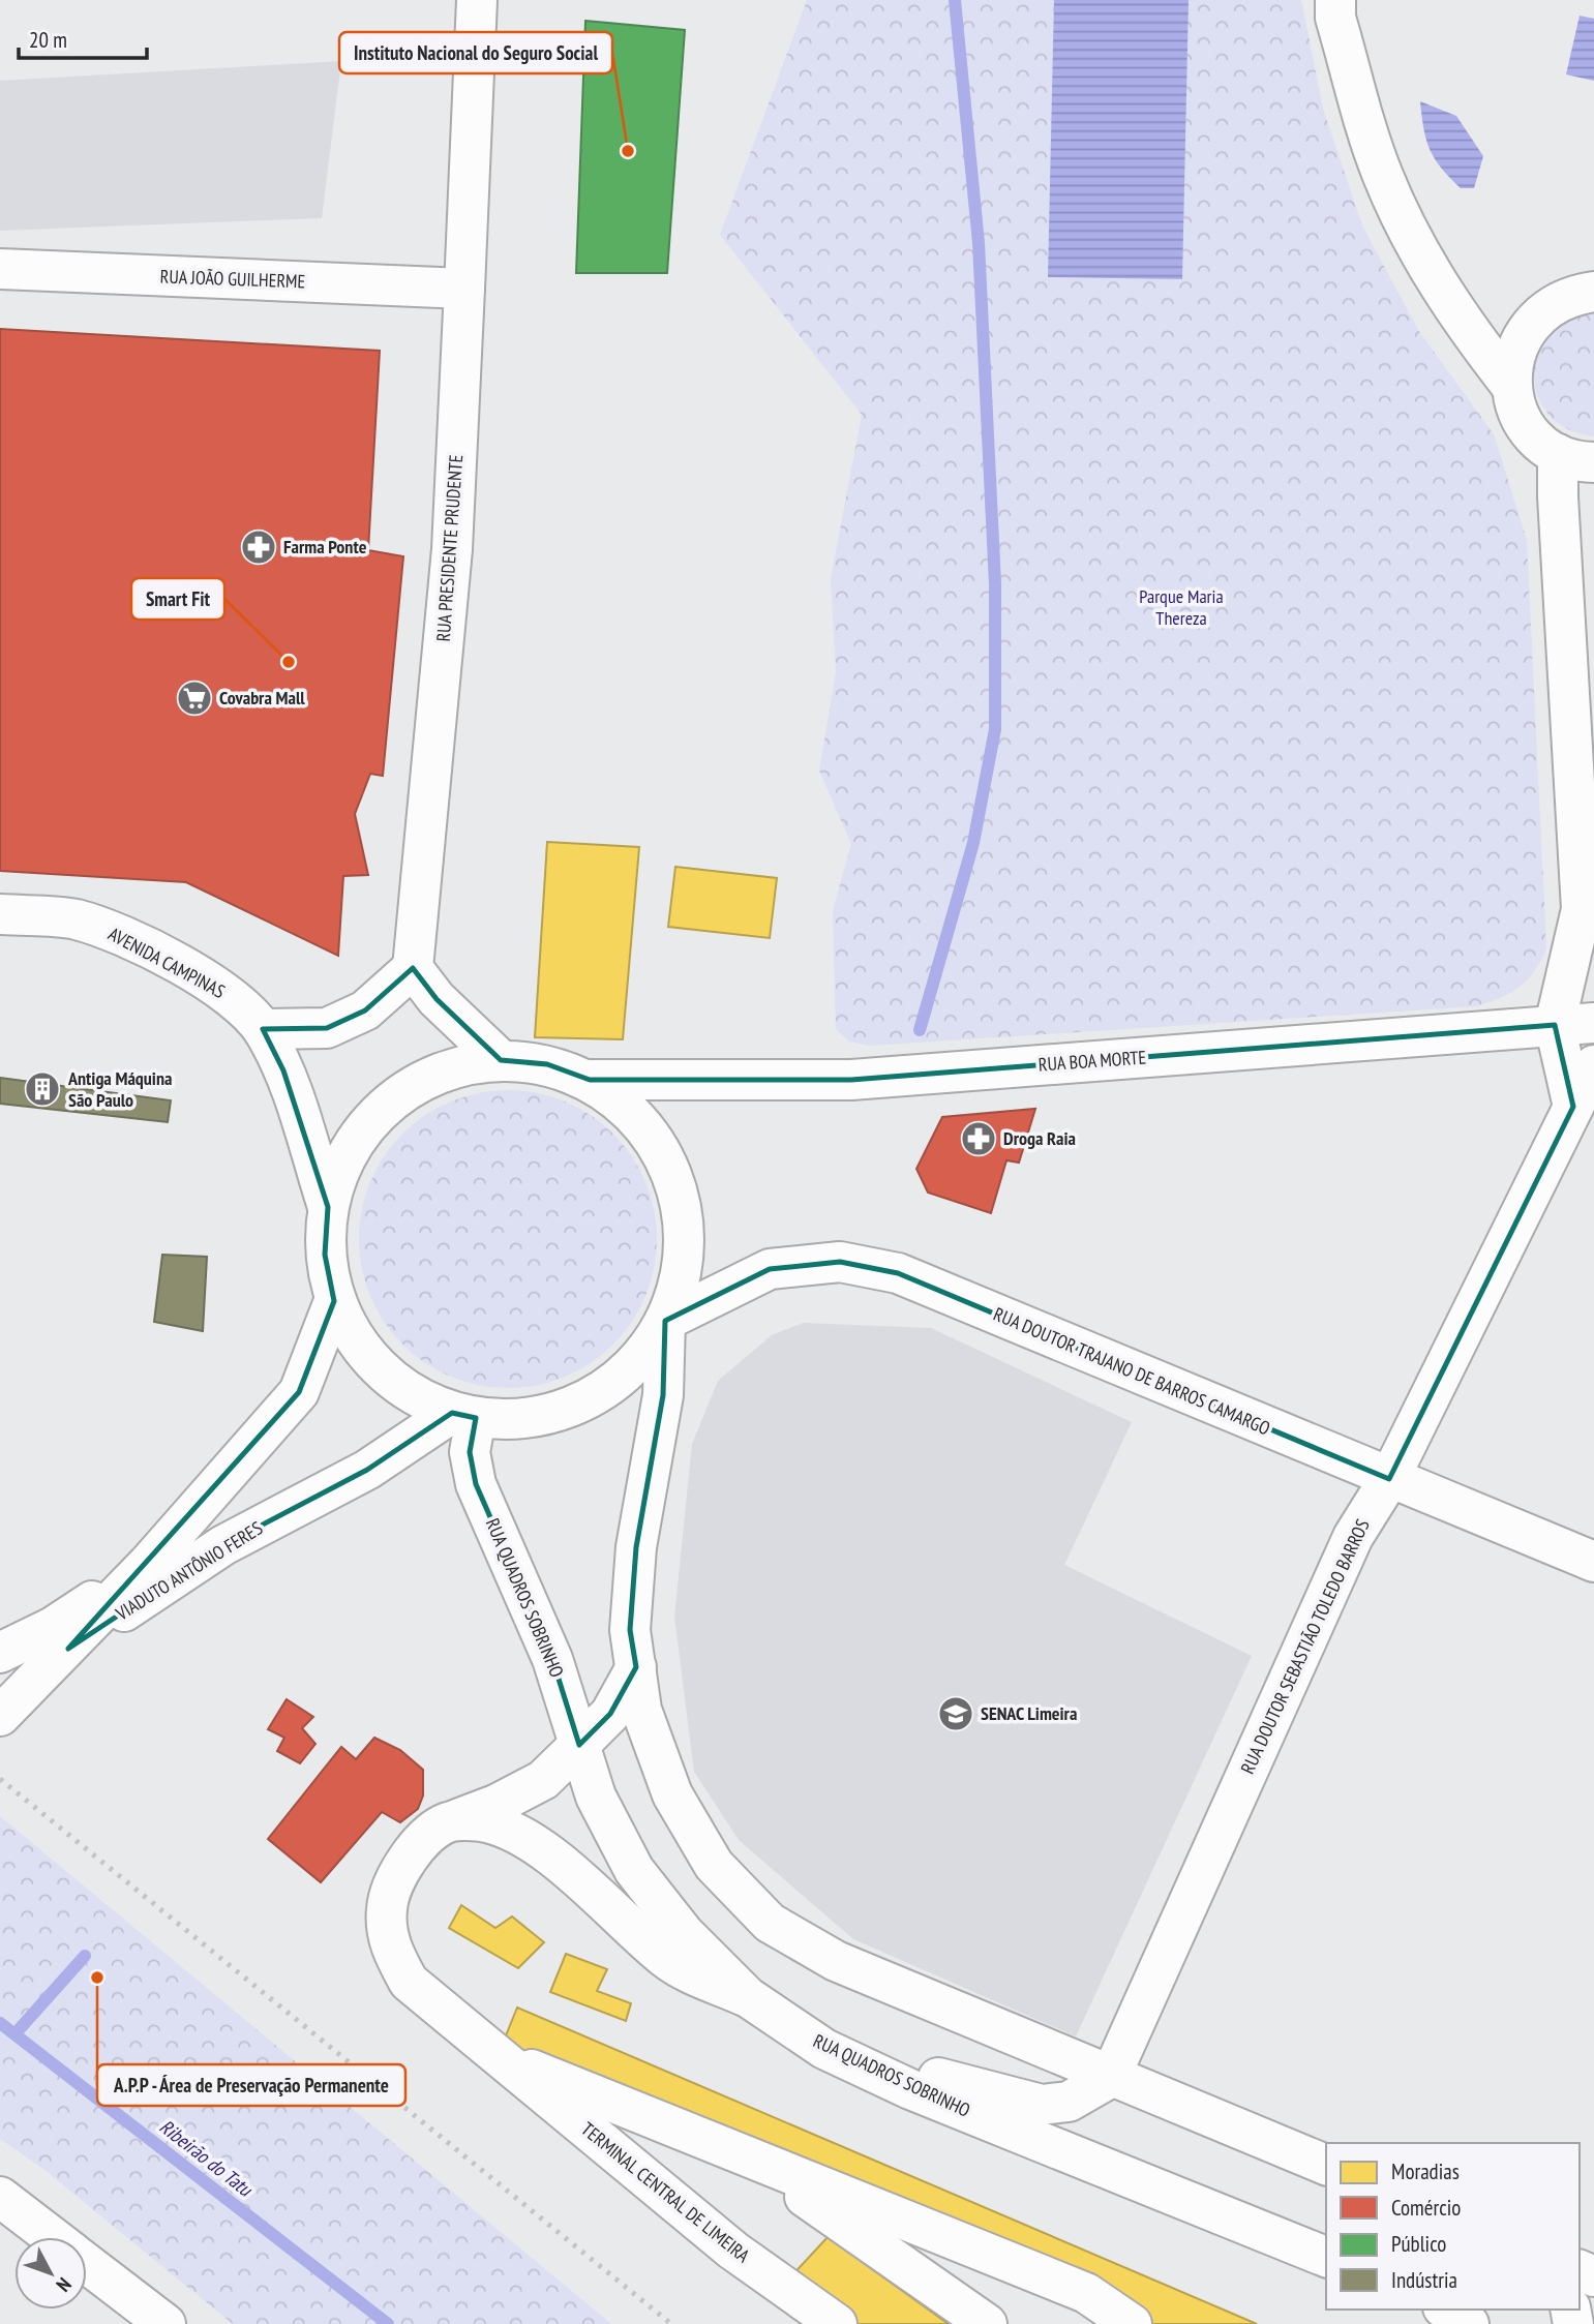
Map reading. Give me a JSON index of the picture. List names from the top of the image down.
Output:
{
  "streets": {
    "main road": [
      "RUA JOÃO GUILHERME",
      "RUA PRESIDENTE PRUDENTE",
      "AVENIDA CAMPINAS",
      "RUA BOA MORTE",
      "RUA DOUTOR TRAJANO DE BARROS CAMARGO",
      "VIADUTO ANTÔNIO FERES",
      "RUA QUADROS SOBRINHO",
      "RUA DOUTOR SEBASTIÃO TOLEDO BARROS",
      "TERMINAL CENTRAL DE LIMEIRA"
    ]
  },
  "crossings": [
    ["RUA JOÃO GUILHERME", "RUA PRESIDENTE PRUDENTE"],
    ["RUA DOUTOR TRAJANO DE BARROS CAMARGO", "RUA DOUTOR SEBASTIÃO TOLEDO BARROS"],
    ["VIADUTO ANTÔNIO FERES", "RUA QUADROS SOBRINHO"],
    ["RUA QUADROS SOBRINHO", "TERMINAL CENTRAL DE LIMEIRA"]
  ],
  "water": ["Ribeirão do Tatu"],
  "parks": ["Parque Maria Thereza"],
  "places": {
    "other": ["Instituto Nacional do Seguro Social", "Smart Fit", "A.P.P - Área de Preservação Permanente"],
    "pharmacy": ["Farma Ponte", "Droga Raia"],
    "supermarket": ["Covabra Mall"],
    "building": ["Antiga Máquina São Paulo"],
    "school or university": ["SENAC Limeira"]
  },
  "legend": [
    "Moradias",
    "Comércio",
    "Público",
    "Indústria"
  ],
  "scale_bar": "20 m",
  "north": "bottom right"
}
